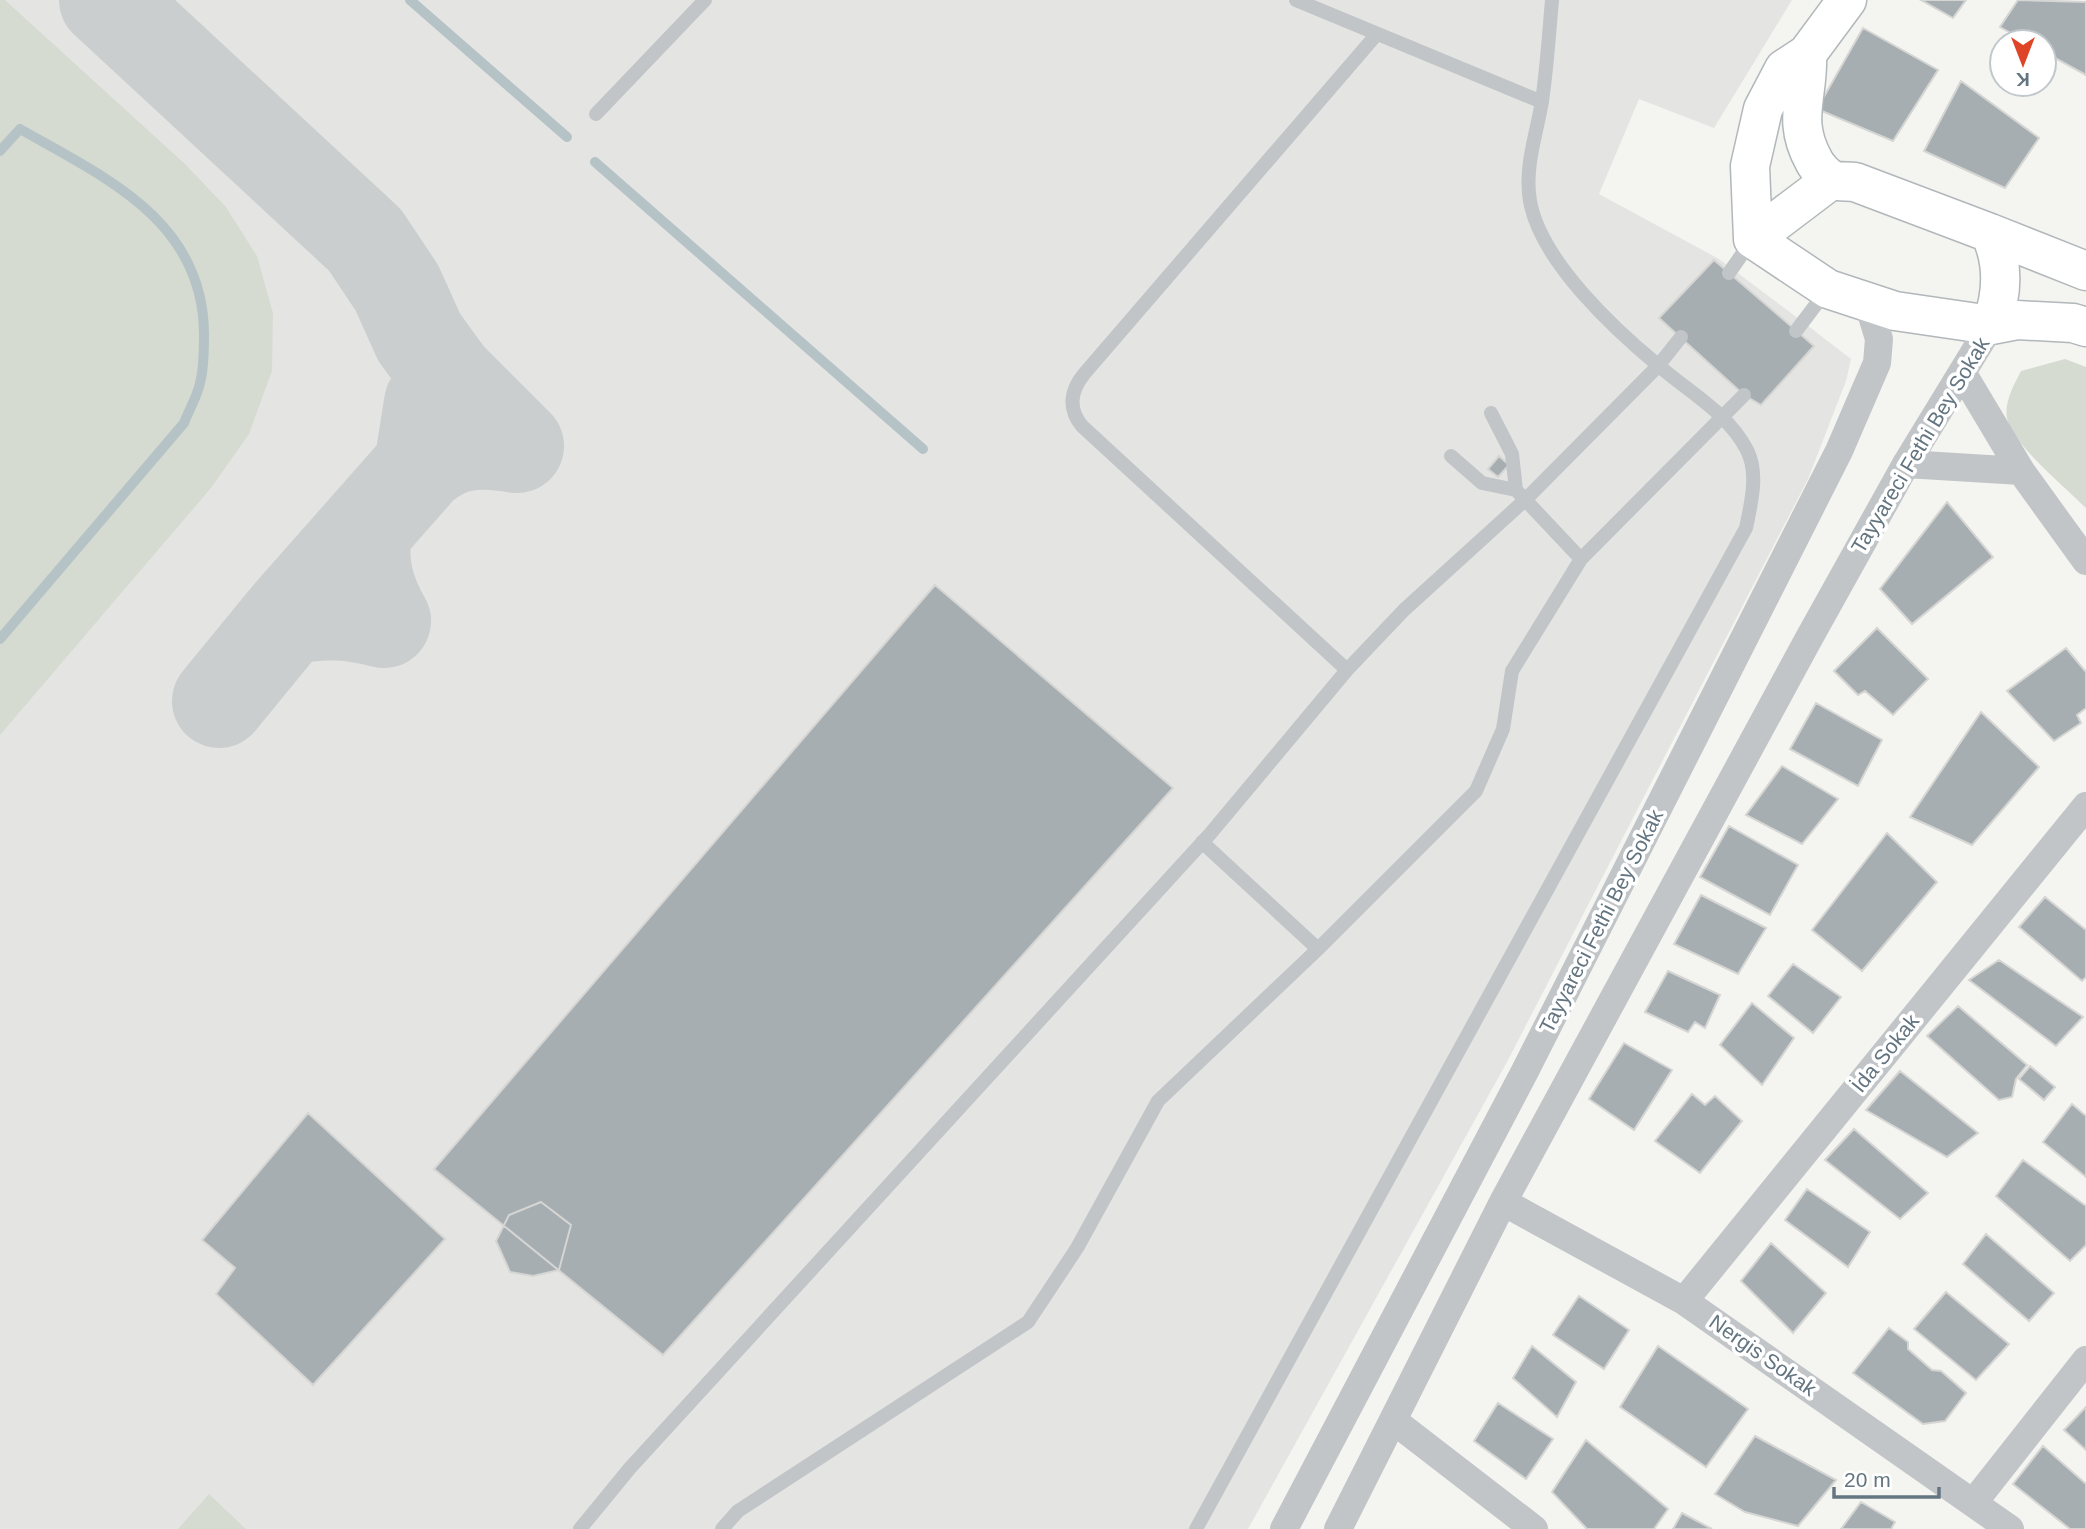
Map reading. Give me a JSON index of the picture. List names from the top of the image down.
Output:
{
  "streets": {
    "street": ["Tayyareci Fethi Bey Sokak", "İda Sokak", "Nergis Sokak"]
  },
  "crossings": [
    ["Tayyareci Fethi Bey Sokak", "Nergis Sokak"],
    ["İda Sokak", "Nergis Sokak"]
  ],
  "scale_bar": "20 m",
  "north": "bottom"
}
